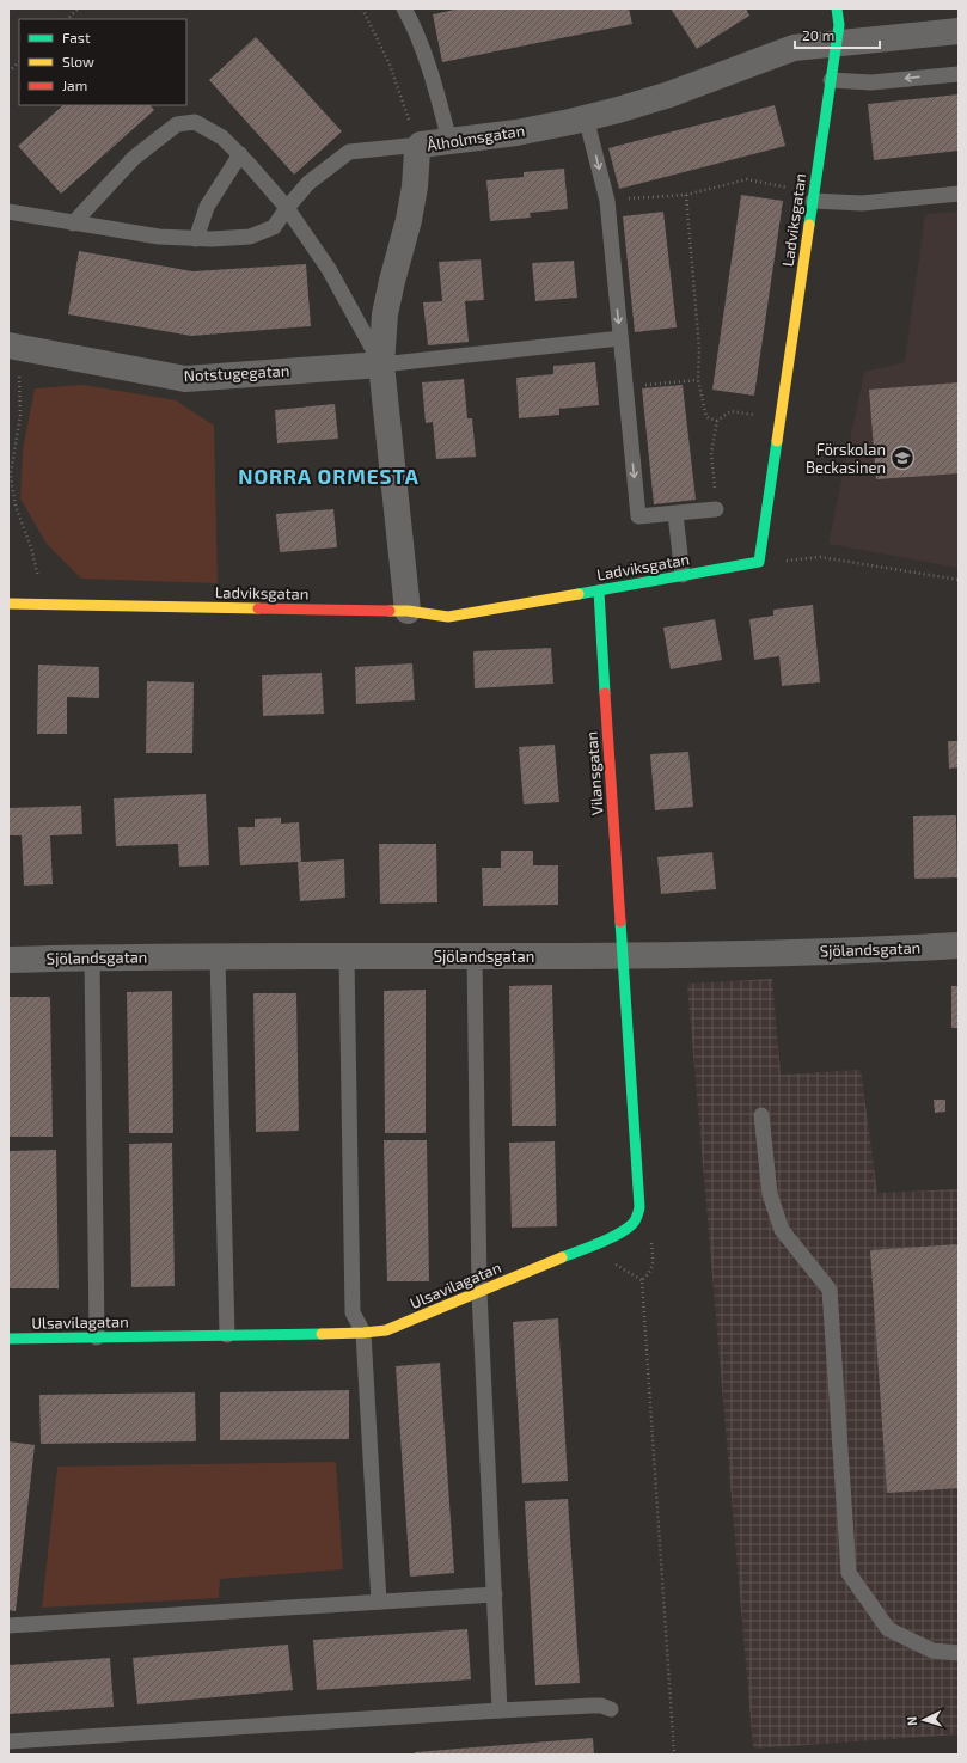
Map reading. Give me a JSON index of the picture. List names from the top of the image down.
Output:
{
  "streets": {
    "street": [
      "Ålholmsgatan",
      "Ladviksgatan",
      "Notstugegatan",
      "Vilansgatan",
      "Sjölandsgatan",
      "Ulsavilagatan"
    ]
  },
  "crossings": [
    ["Ålholmsgatan", "Ladviksgatan"],
    ["Ålholmsgatan", "Notstugegatan"],
    ["Ladviksgatan", "Vilansgatan"],
    ["Vilansgatan", "Sjölandsgatan"],
    ["Vilansgatan", "Ulsavilagatan"],
    ["Sjölandsgatan", "Ulsavilagatan"]
  ],
  "districts": ["NORRA ORMESTA"],
  "places": {
    "school or university": ["Förskolan Beckasinen"]
  },
  "legend": ["Fast", "Slow", "Jam"],
  "scale_bar": "20 m",
  "north": "left"
}
